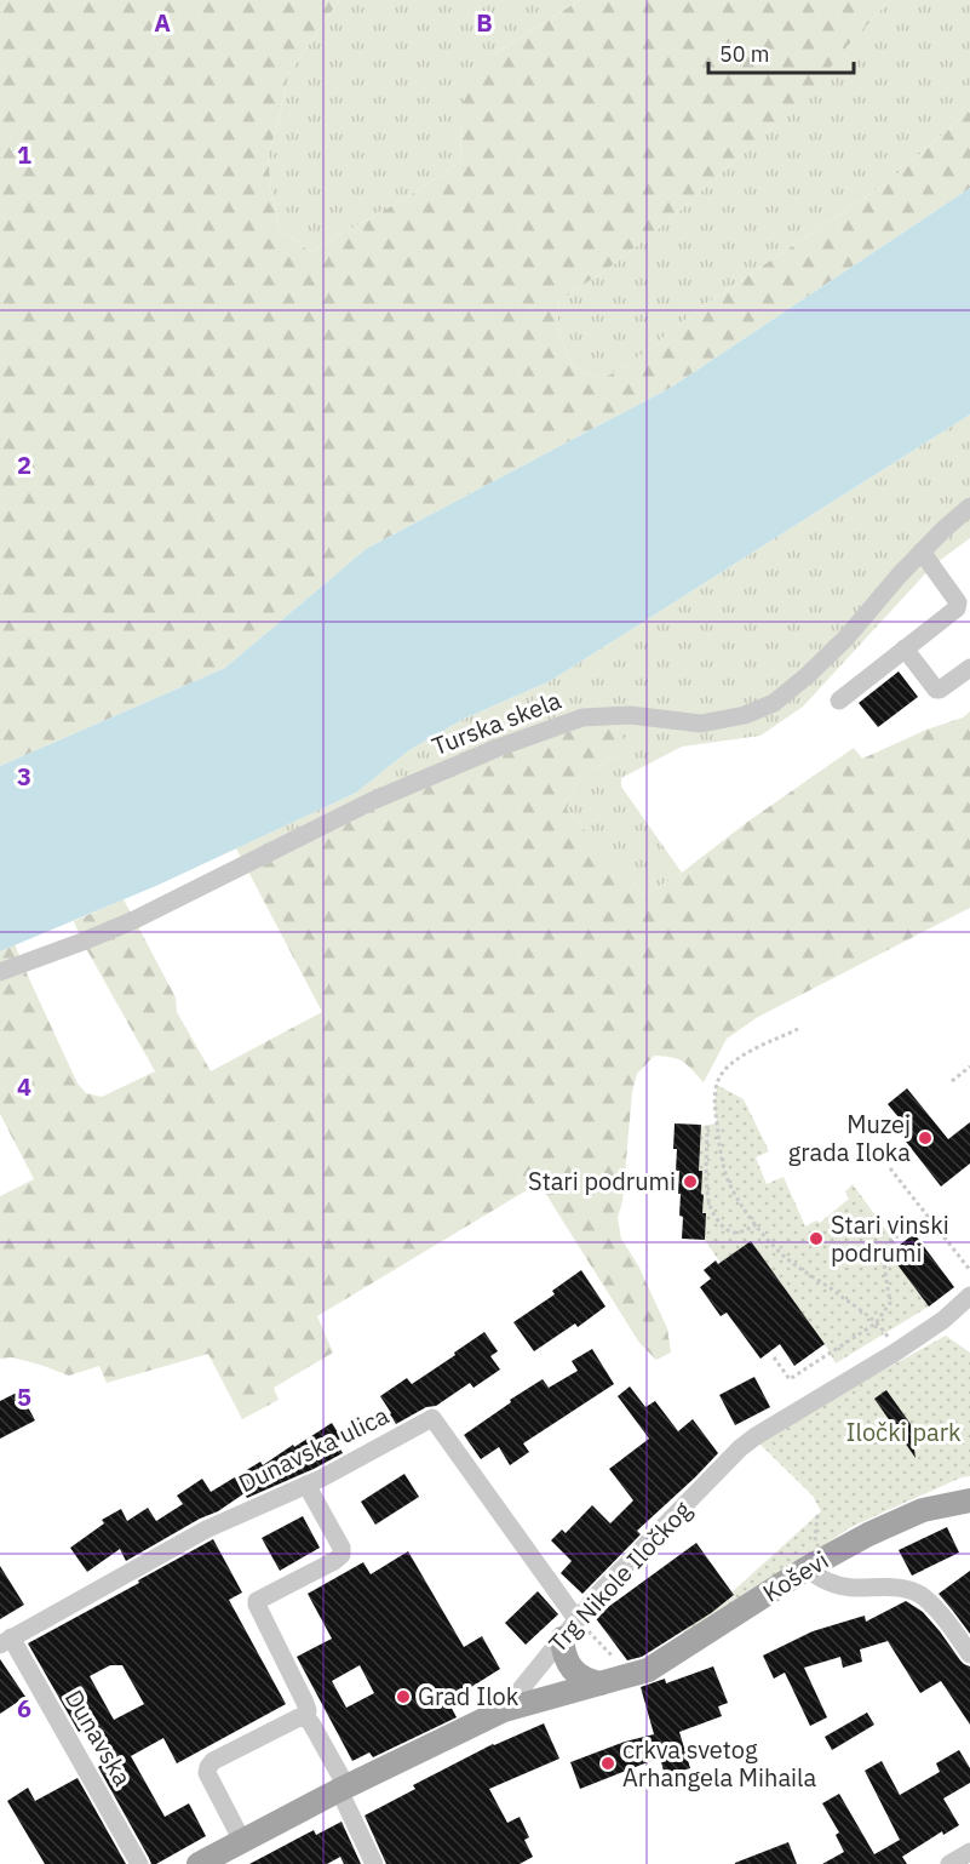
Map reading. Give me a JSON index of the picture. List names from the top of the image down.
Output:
{
  "streets": {
    "main road": ["Trg Nikole Iločkog", "Koševi"],
    "street": ["Turska skela", "Dunavska ulica", "Dunavska"]
  },
  "crossings": [
    ["Dunavska ulica", "Trg Nikole Iločkog"],
    ["Dunavska ulica", "Dunavska"],
    ["Trg Nikole Iločkog", "Koševi"]
  ],
  "parks": ["Iločki park"],
  "places": [
    "Muzej grada Iloka",
    "Stari podrumi",
    "Stari vinski podrumi",
    "Grad Ilok",
    "crkva svetog Arhangela Mihaila"
  ],
  "scale_bar": "50 m",
  "grid": {
    "columns": ["A", "B"],
    "rows": [
      "1",
      "2",
      "3",
      "4",
      "5",
      "6"
    ]
  }
}
